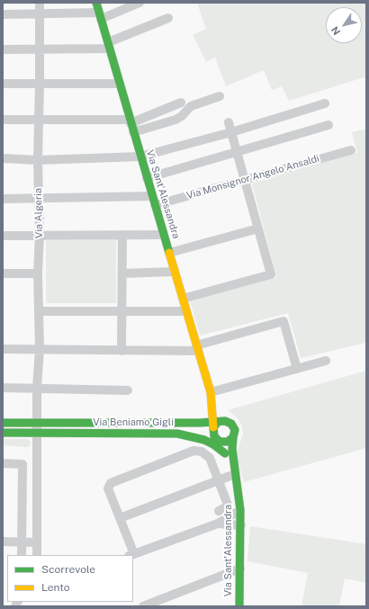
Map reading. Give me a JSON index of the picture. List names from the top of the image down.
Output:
{
  "streets": {
    "street": [
      "Via Monsignor Angelo Ansaldi",
      "Via Sant'Alessandra",
      "Via Algeria",
      "Via Beniamo Gigli"
    ]
  },
  "crossings": [
    ["Via Monsignor Angelo Ansaldi", "Via Sant'Alessandra"],
    ["Via Monsignor Angelo Ansaldi", "Via Algeria"],
    ["Via Algeria", "Via Beniamo Gigli"]
  ],
  "legend": ["Scorrevole", "Lento"],
  "north": "bottom left"
}
